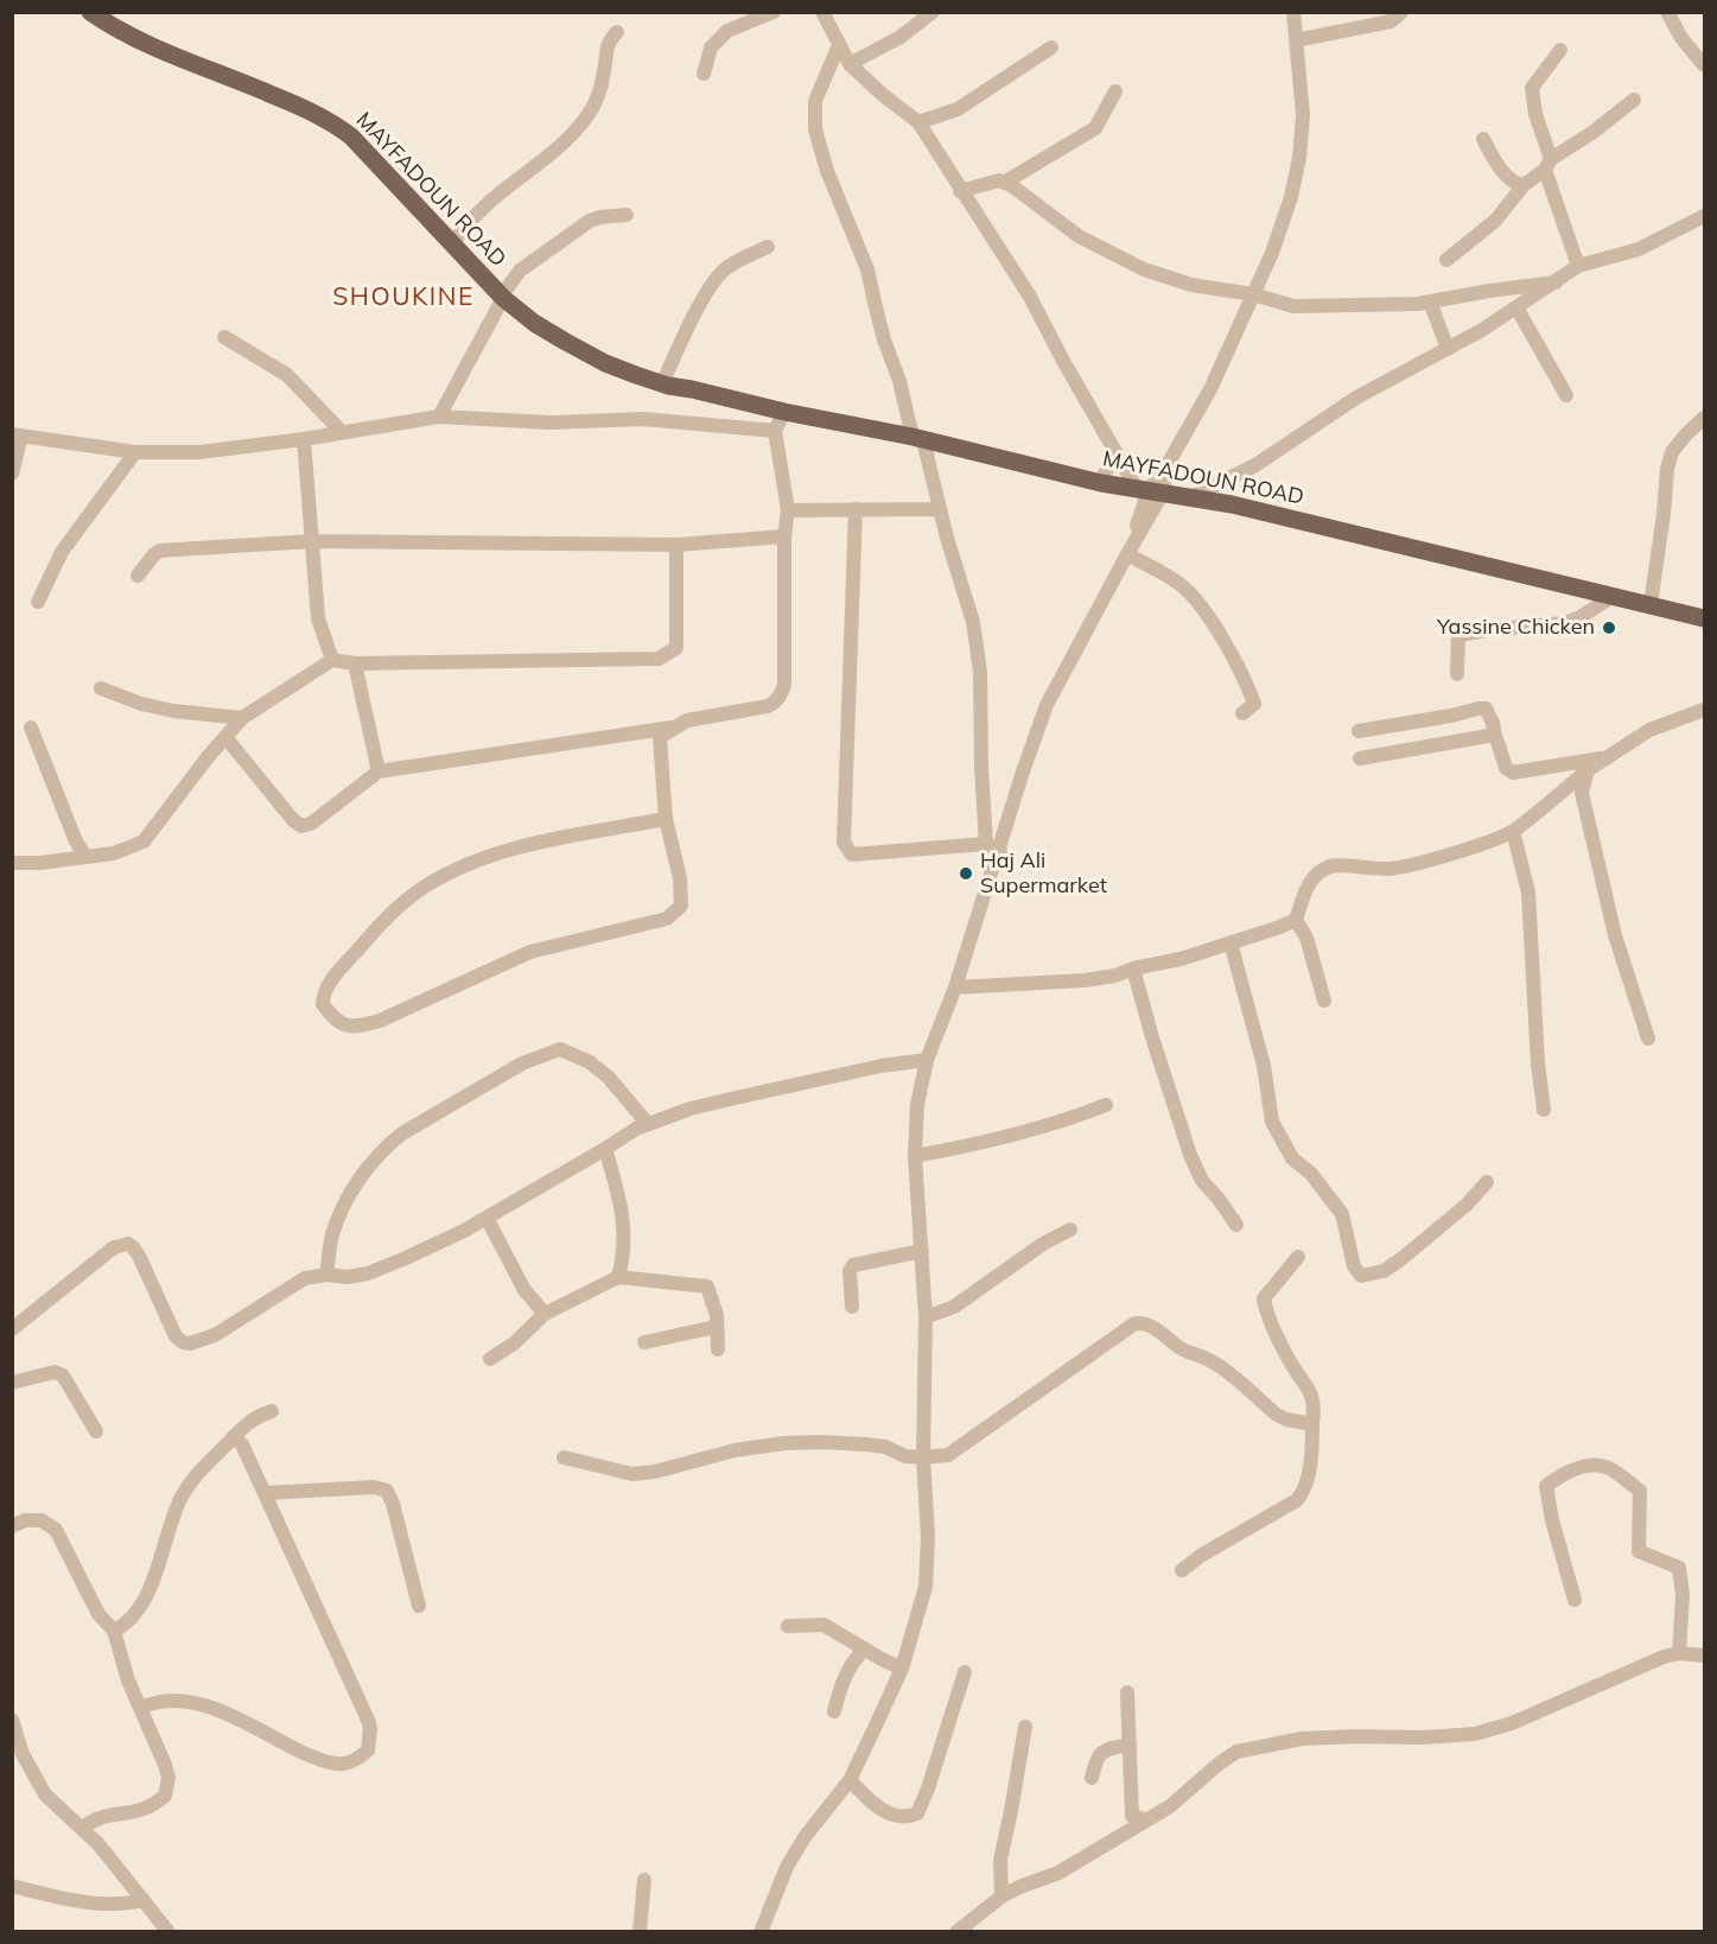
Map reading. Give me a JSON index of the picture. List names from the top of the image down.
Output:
{
  "streets": {
    "main road": ["MAYFADOUN ROAD"]
  },
  "districts": ["SHOUKINE"],
  "places": ["Yassine Chicken", "Haj Ali Supermarket"]
}
